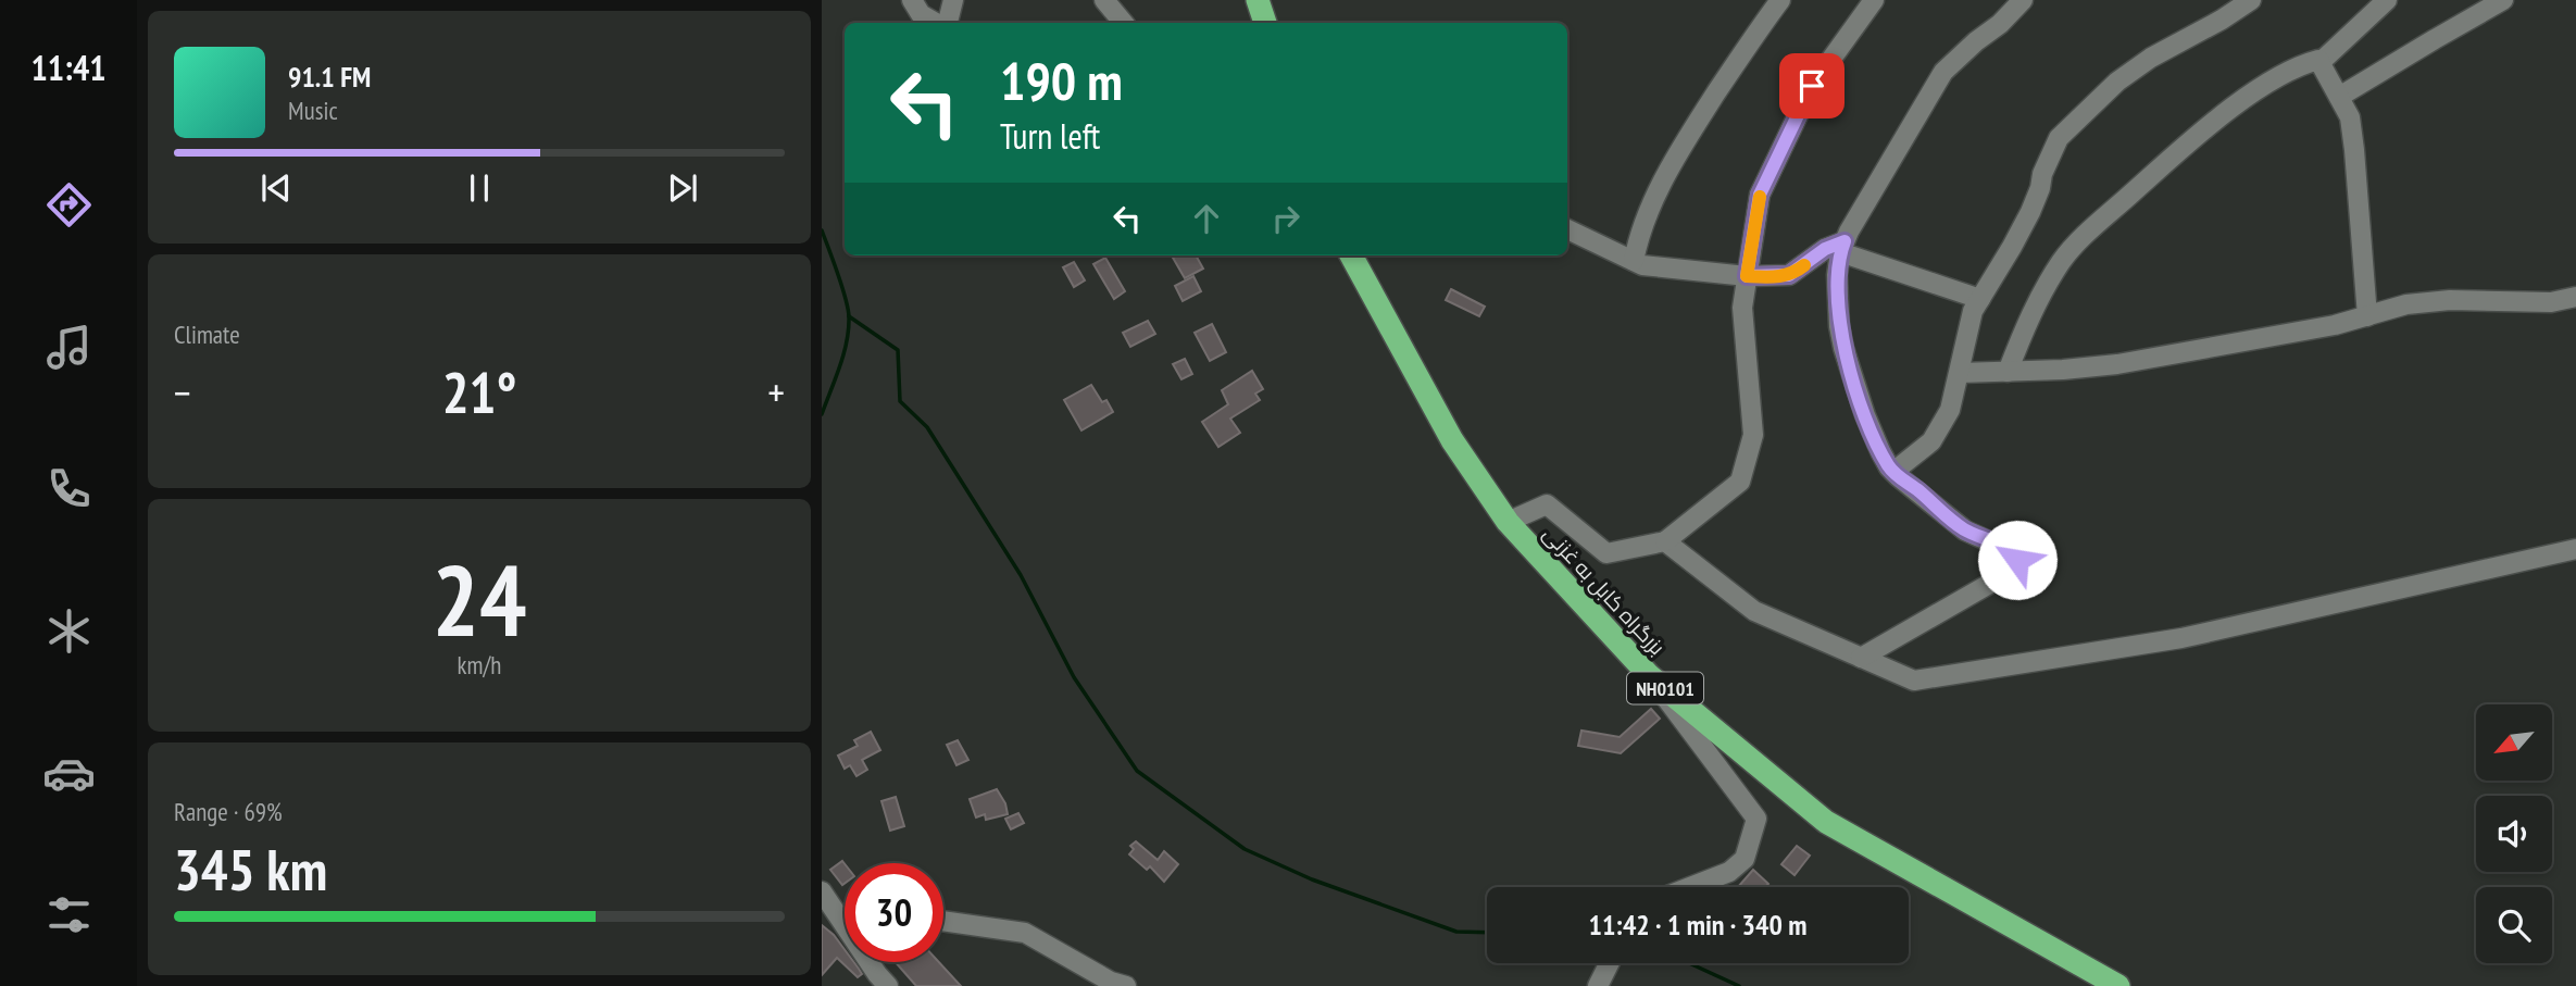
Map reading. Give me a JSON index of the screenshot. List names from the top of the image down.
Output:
{
  "streets": {
    "highway": ["بزرگراه کابل به غزنی", "NH0101"]
  },
  "north": "bottom left",
  "page": {
    "tabs": "11:41",
    "turn": ["190 m", "Turn left"],
    "song": ["91.1 FM", "Music"],
    "tile": [
      "Climate",
      ["24", "km/h"],
      ["Range · 69%", "345 km"]
    ],
    "heat": ["−", "21°", "+"],
    "limit": "30",
    "trip": "11:42 · 1 min · 340 m"
  }
}
